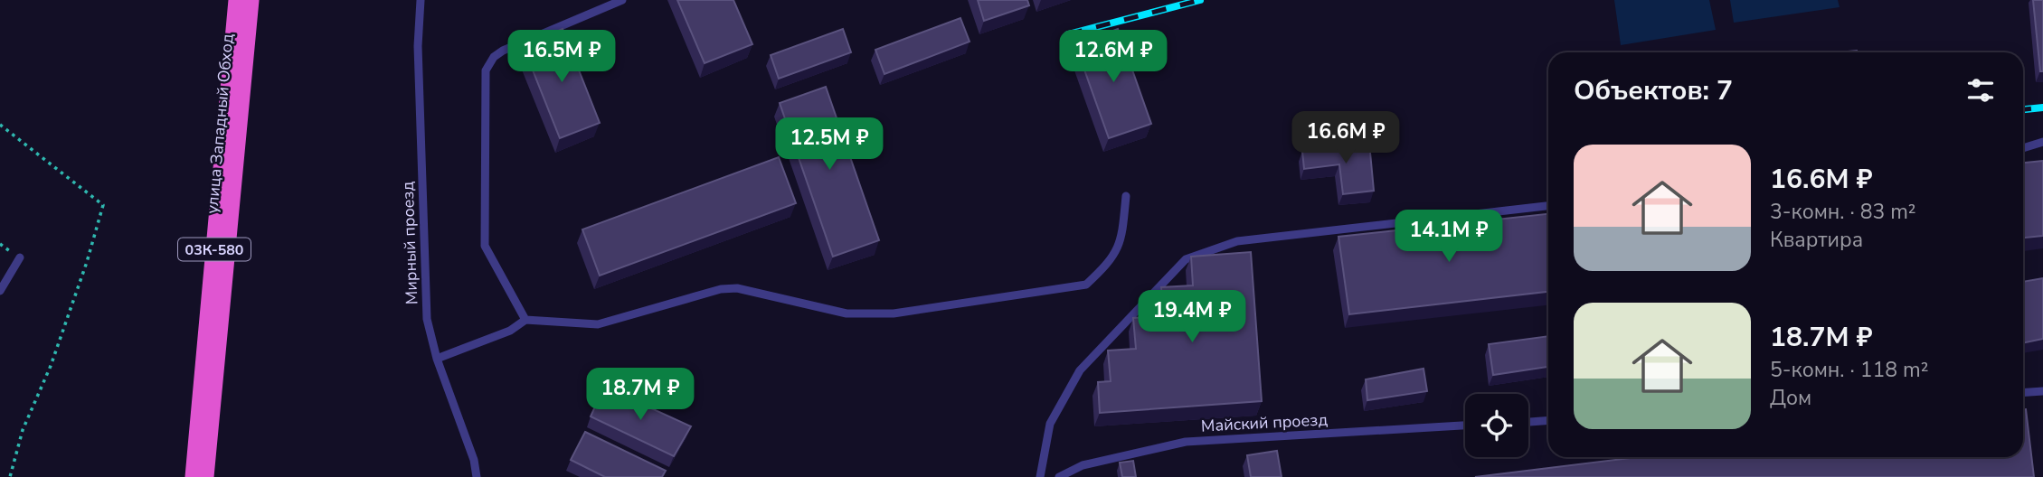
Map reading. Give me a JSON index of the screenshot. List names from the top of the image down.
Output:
{
  "streets": {
    "highway": ["улица Западный Обход", "03К-580"],
    "lane": ["Мирный проезд", "Майский проезд"]
  },
  "page": {
    "price": [
      "16.5M ₽",
      "12.6M ₽",
      "16.6M ₽",
      "12.5M ₽",
      "14.1M ₽",
      "19.4M ₽",
      "18.7M ₽"
    ],
    "heading": "Объектов: 7",
    "list": [
      {
        "name": "16.6M ₽",
        "note": "3-комн. · 83 m² · Квартира"
      },
      {
        "name": "18.7M ₽",
        "note": "5-комн. · 118 m² · Дом"
      }
    ]
  }
}
